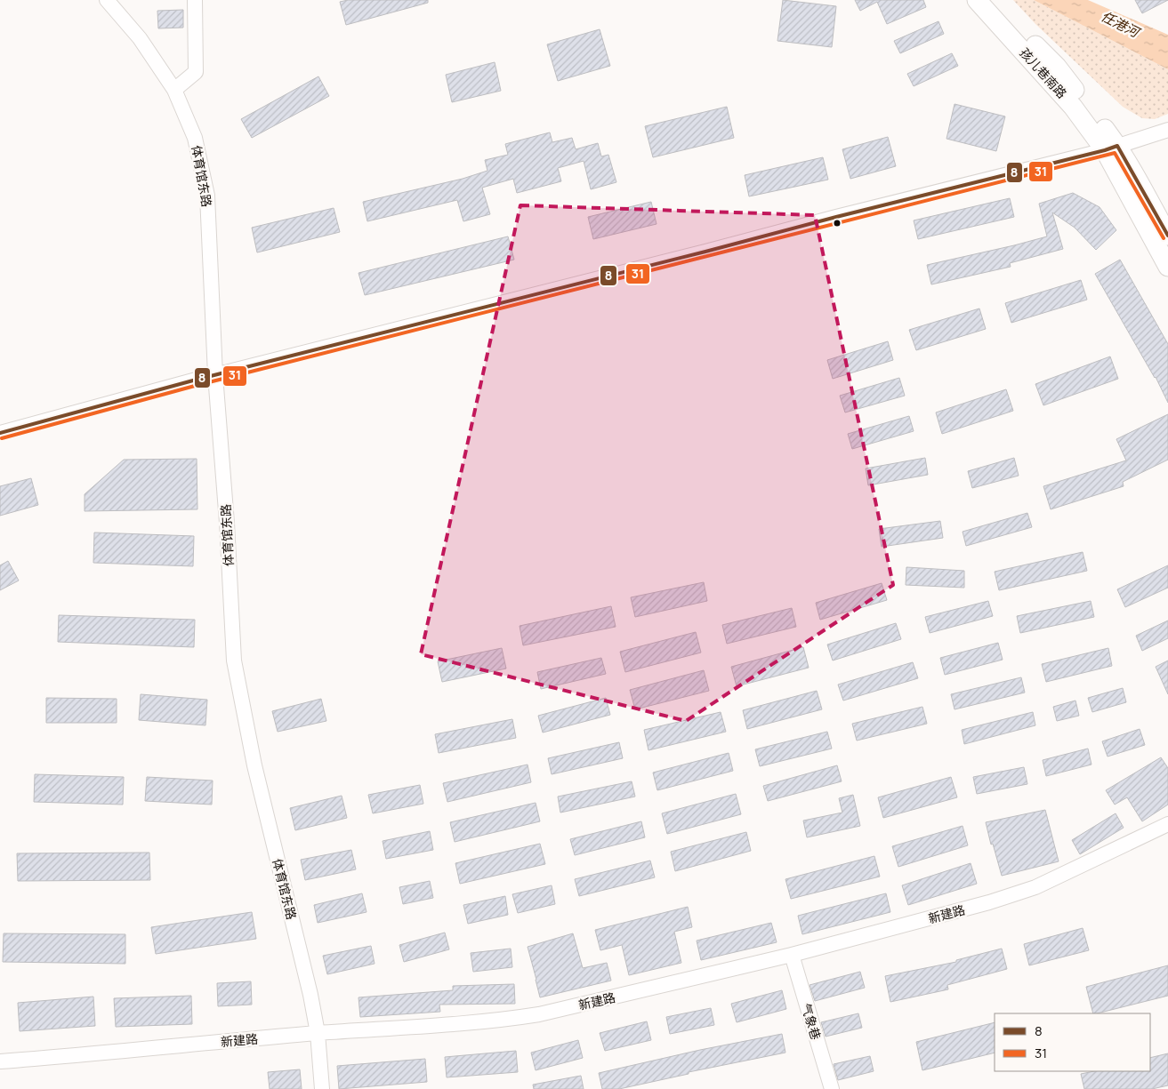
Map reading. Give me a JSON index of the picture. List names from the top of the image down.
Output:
{
  "streets": {
    "main road": ["孩儿巷南路"],
    "street": ["体育馆东路", "新建路", "气象巷"]
  },
  "crossings": [
    ["体育馆东路", "新建路"],
    ["新建路", "气象巷"]
  ],
  "water": ["任港河"],
  "lines": ["transit line 8", "transit line 31"],
  "legend": ["8", "31"]
}
